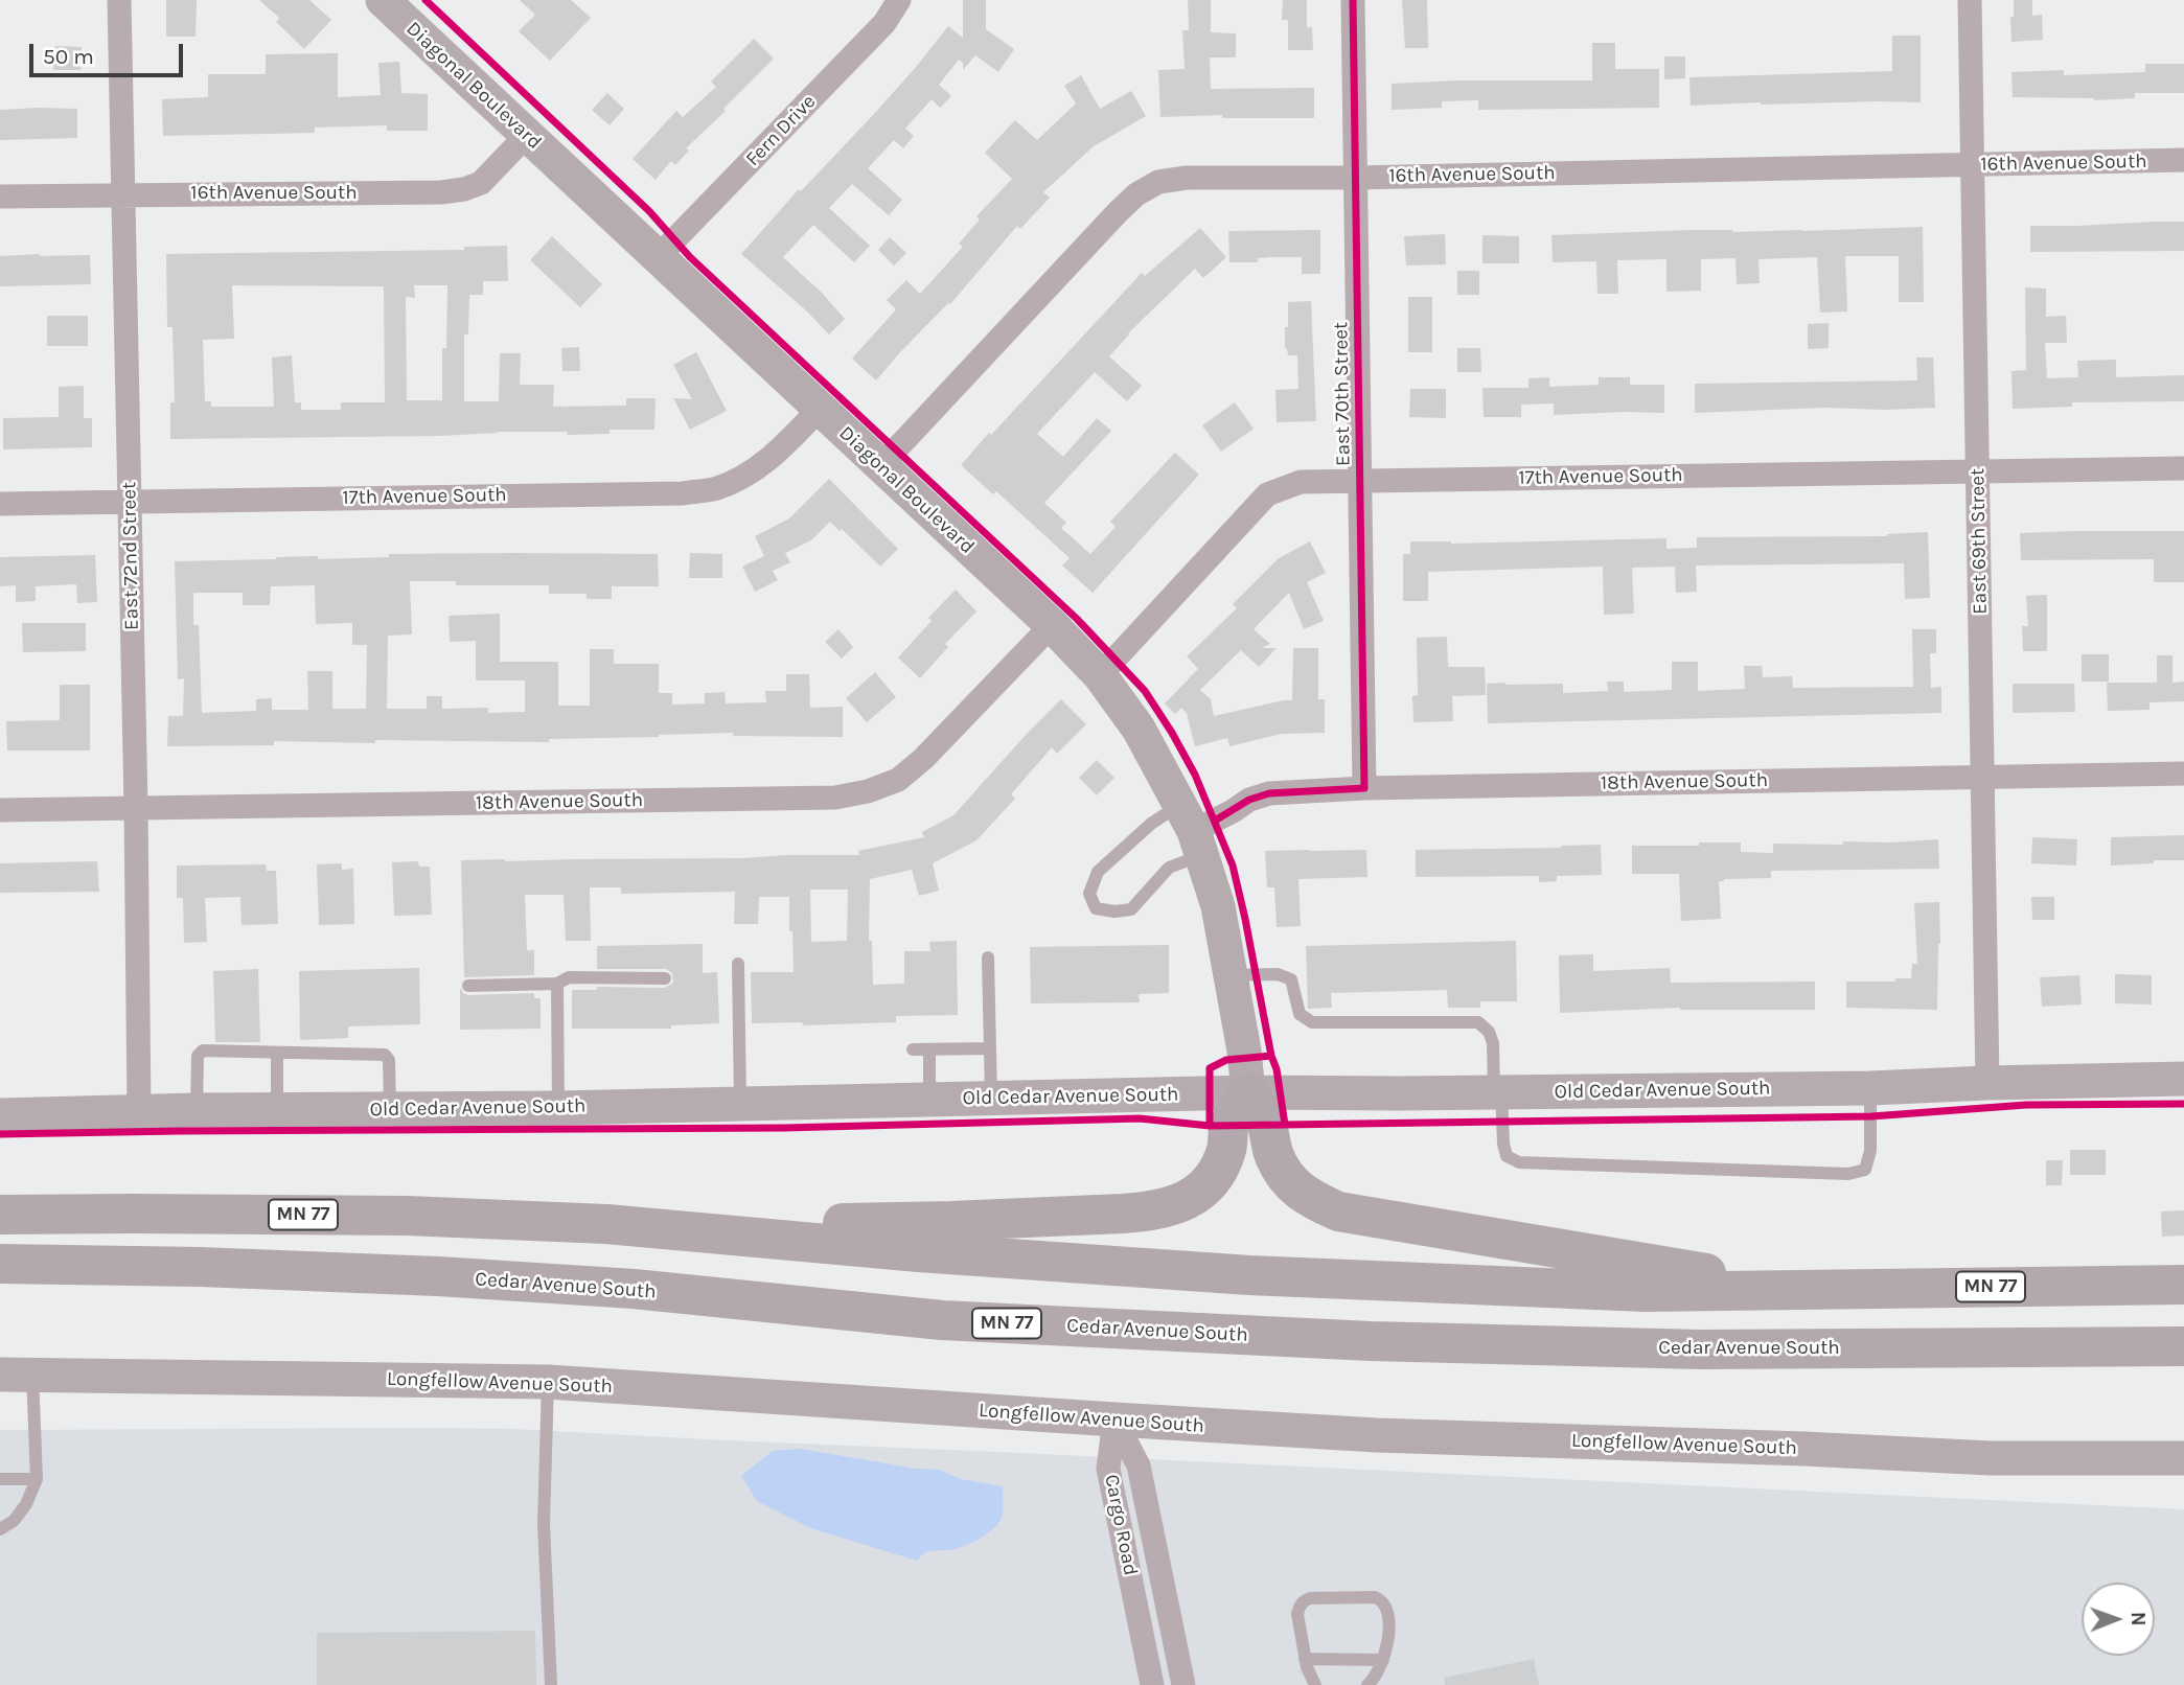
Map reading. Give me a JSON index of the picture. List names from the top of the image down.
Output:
{
  "streets": {
    "highway": ["MN 77", "Cedar Avenue South"],
    "street": [
      "Diagonal Boulevard",
      "Fern Drive",
      "16th Avenue South",
      "East 70th Street",
      "17th Avenue South",
      "East 69th Street",
      "East 72nd Street",
      "18th Avenue South",
      "Old Cedar Avenue South",
      "Longfellow Avenue South",
      "Cargo Road"
    ]
  },
  "crossings": [
    ["Diagonal Boulevard", "Fern Drive"],
    ["Diagonal Boulevard", "16th Avenue South"],
    ["Diagonal Boulevard", "17th Avenue South"],
    ["Diagonal Boulevard", "18th Avenue South"],
    ["Diagonal Boulevard", "Old Cedar Avenue South"],
    ["16th Avenue South", "East 70th Street"],
    ["16th Avenue South", "East 69th Street"],
    ["16th Avenue South", "East 72nd Street"],
    ["East 70th Street", "17th Avenue South"],
    ["East 70th Street", "18th Avenue South"],
    ["17th Avenue South", "East 69th Street"],
    ["17th Avenue South", "East 72nd Street"],
    ["East 69th Street", "18th Avenue South"],
    ["East 69th Street", "Old Cedar Avenue South"],
    ["East 72nd Street", "18th Avenue South"],
    ["East 72nd Street", "Old Cedar Avenue South"],
    ["Longfellow Avenue South", "Cargo Road"]
  ],
  "scale_bar": "50 m",
  "north": "right"
}
